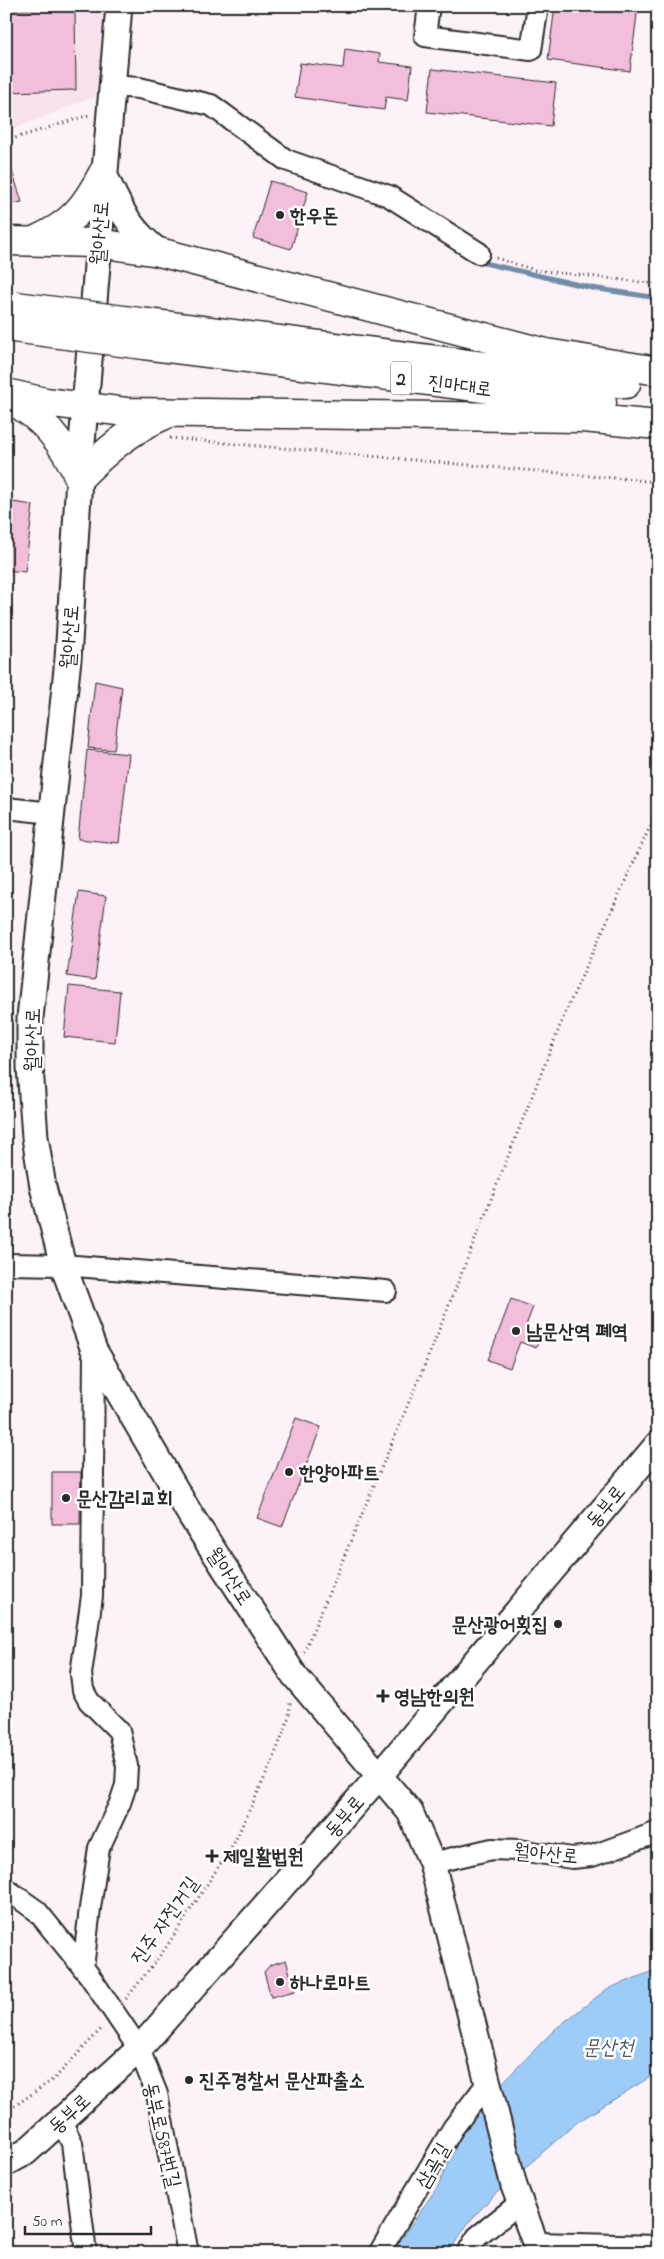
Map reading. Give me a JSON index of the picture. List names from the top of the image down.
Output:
{
  "streets": {
    "highway": ["2", "진마대로"],
    "main road": ["월아산로", "동부로"],
    "street": ["동부로587번길", "삼곡길"],
    "path": ["진주 자전거길"]
  },
  "crossings": [
    ["월아산로", "동부로"],
    ["월아산로", "진주 자전거길"],
    ["월아산로", "삼곡길"],
    ["2", "진마대로"],
    ["동부로", "동부로587번길"],
    ["진주 자전거길", "동부로587번길"]
  ],
  "water": ["문산천"],
  "places": {
    "other": [
      "한우돈",
      "남문산역 폐역",
      "한양아파트",
      "문산감리교회",
      "문산광어횟집",
      "하나로마트",
      "진주경찰서 문산파출소"
    ],
    "health": ["영남한의원", "제일활법원"]
  },
  "scale_bar": "50 m"
}
